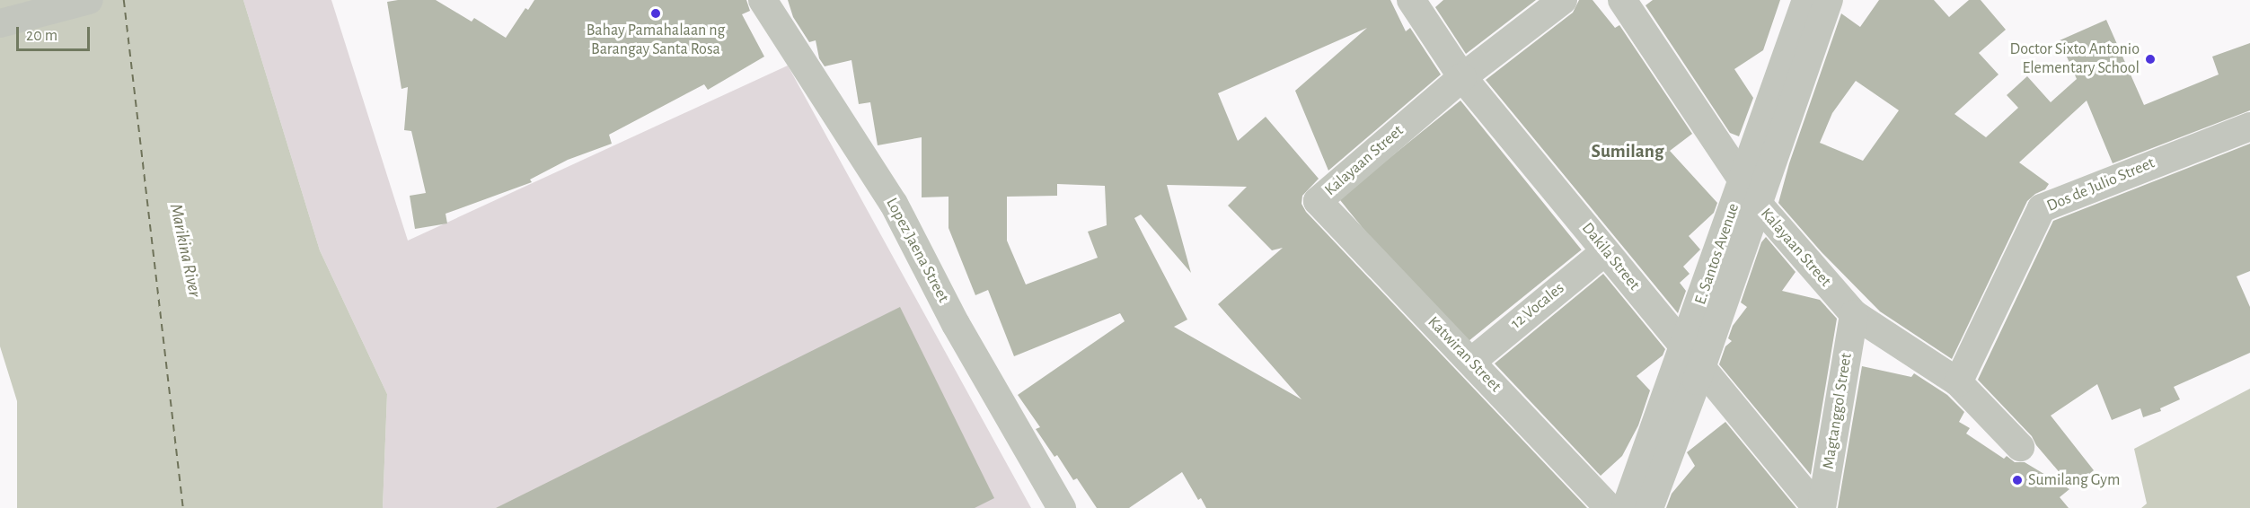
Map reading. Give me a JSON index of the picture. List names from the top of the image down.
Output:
{
  "streets": {
    "street": [
      "Kalayaan Street",
      "Dos de Julio Street",
      "Lopez Jaena Street",
      "E. Santos Avenue",
      "Dakila Street",
      "12 Vocales",
      "Katwiran Street",
      "Magtanggol Street"
    ]
  },
  "crossings": [
    ["Kalayaan Street", "Dos de Julio Street"],
    ["Kalayaan Street", "E. Santos Avenue"],
    ["Kalayaan Street", "Dakila Street"],
    ["Kalayaan Street", "Katwiran Street"],
    ["Kalayaan Street", "Magtanggol Street"],
    ["E. Santos Avenue", "Dakila Street"],
    ["Dakila Street", "12 Vocales"],
    ["12 Vocales", "Katwiran Street"]
  ],
  "districts": ["Sumilang"],
  "water": ["Marikina River"],
  "places": ["Bahay Pamahalaan ng Barangay Santa Rosa", "Doctor Sixto Antonio Elementary School", "Sumilang Gym"],
  "scale_bar": "20 m"
}
